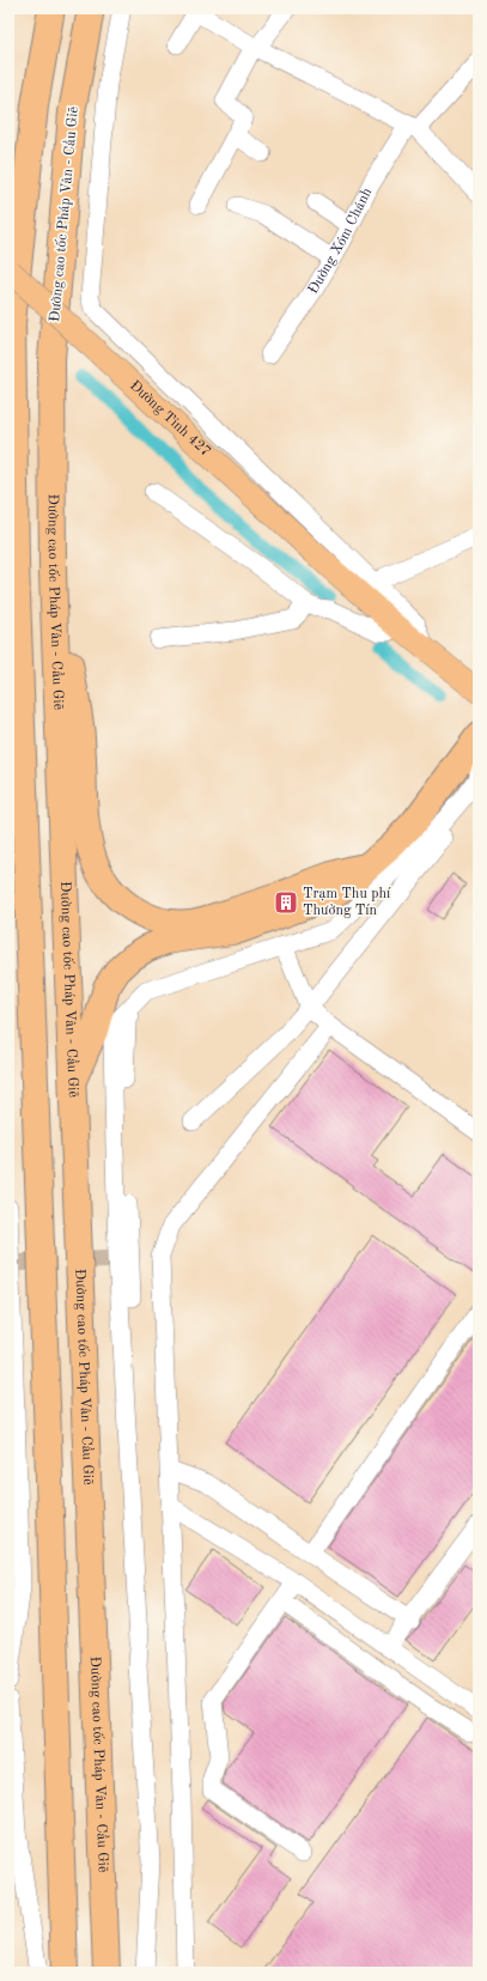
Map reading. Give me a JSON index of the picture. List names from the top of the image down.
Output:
{
  "streets": {
    "highway": ["Đường cao tốc Pháp Vân - Cầu Giẽ"],
    "main road": ["Đường Tỉnh 427"],
    "street": ["Đường Xóm Chánh"]
  },
  "places": {
    "building": ["Trạm Thu phí Thường Tín"]
  }
}
